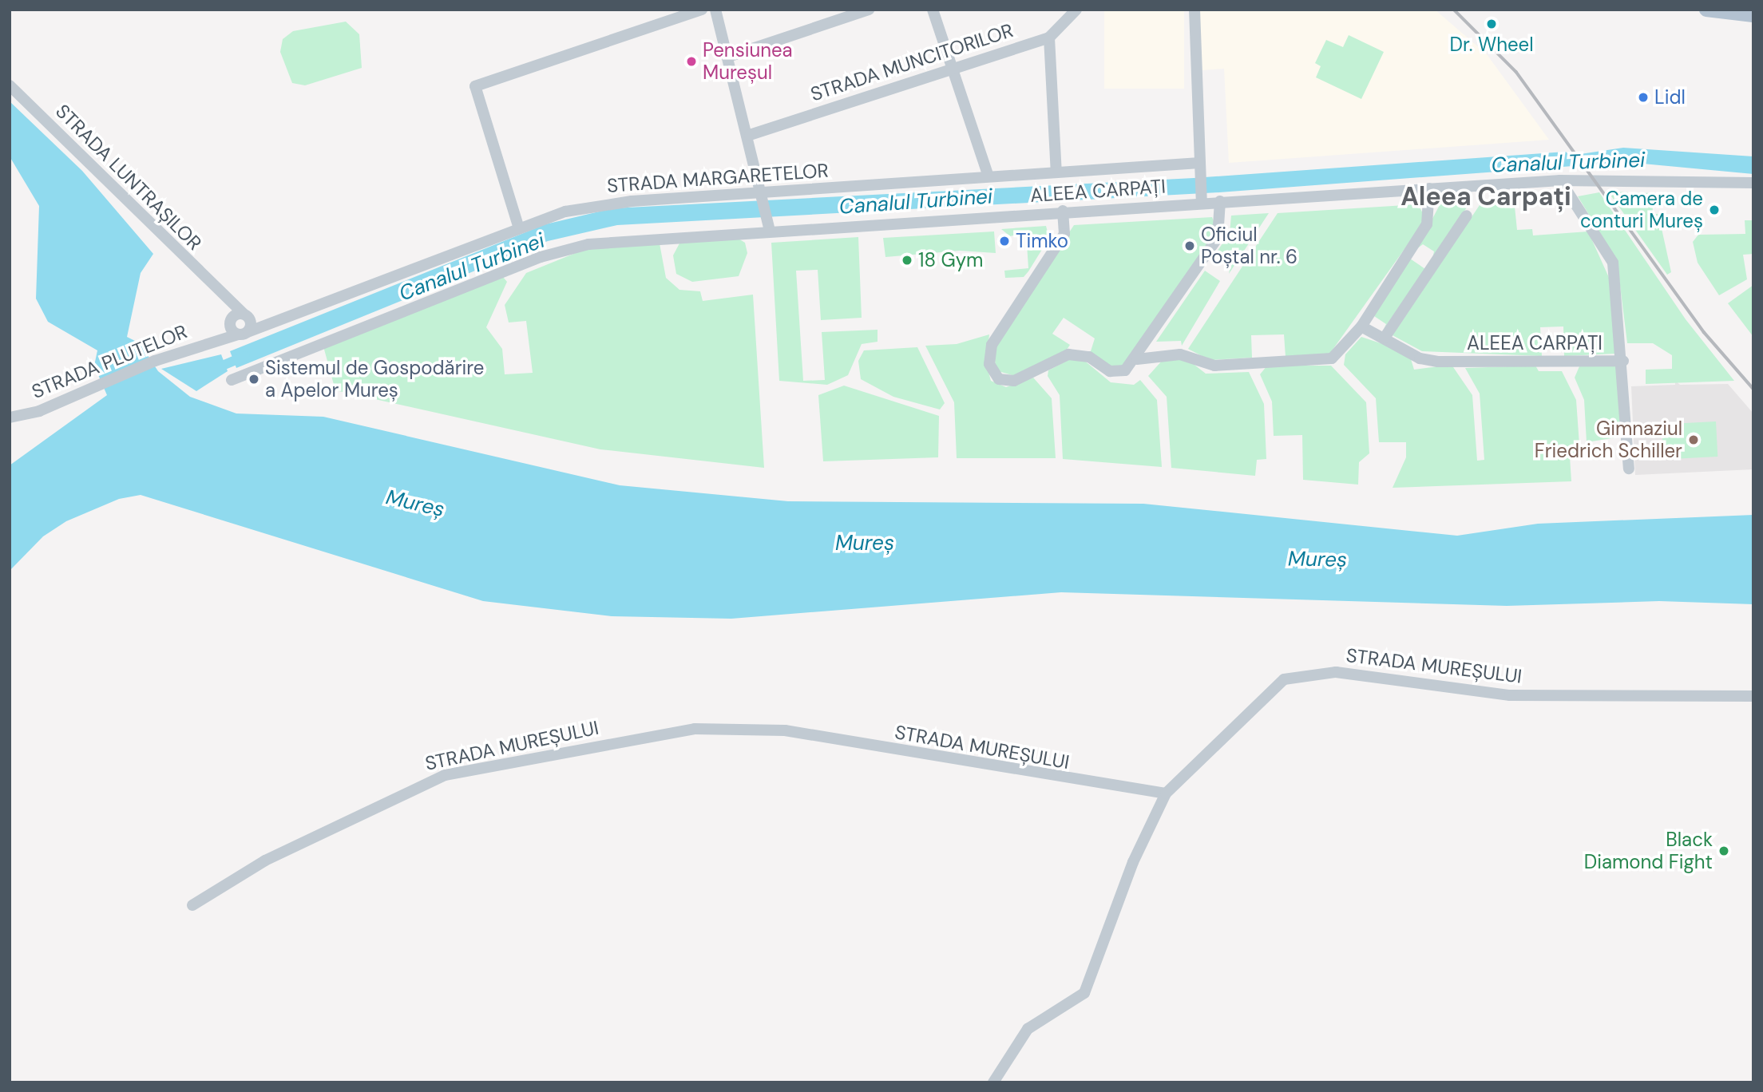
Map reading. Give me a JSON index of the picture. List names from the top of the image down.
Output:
{
  "streets": {
    "street": [
      "STRADA MUNCITORILOR",
      "STRADA LUNTRAȘILOR",
      "STRADA MARGARETELOR",
      "ALEEA CARPAȚI",
      "STRADA PLUTELOR",
      "STRADA MUREȘULUI"
    ]
  },
  "crossings": [
    ["STRADA LUNTRAȘILOR", "STRADA MARGARETELOR"],
    ["STRADA LUNTRAȘILOR", "STRADA PLUTELOR"],
    ["STRADA MARGARETELOR", "STRADA PLUTELOR"]
  ],
  "districts": ["Aleea Carpați"],
  "water": ["Canalul Turbinei", "Mureș"],
  "places": [
    "Dr. Wheel",
    "Pensiunea Mureșul",
    "Lidl",
    "Camera de conturi Mureș",
    "Timko",
    "Oficiul Poștal nr. 6",
    "18 Gym",
    "Sistemul de Gospodărire a Apelor Mureș",
    "Gimnaziul Friedrich Schiller",
    "Black Diamond Fight"
  ]
}
